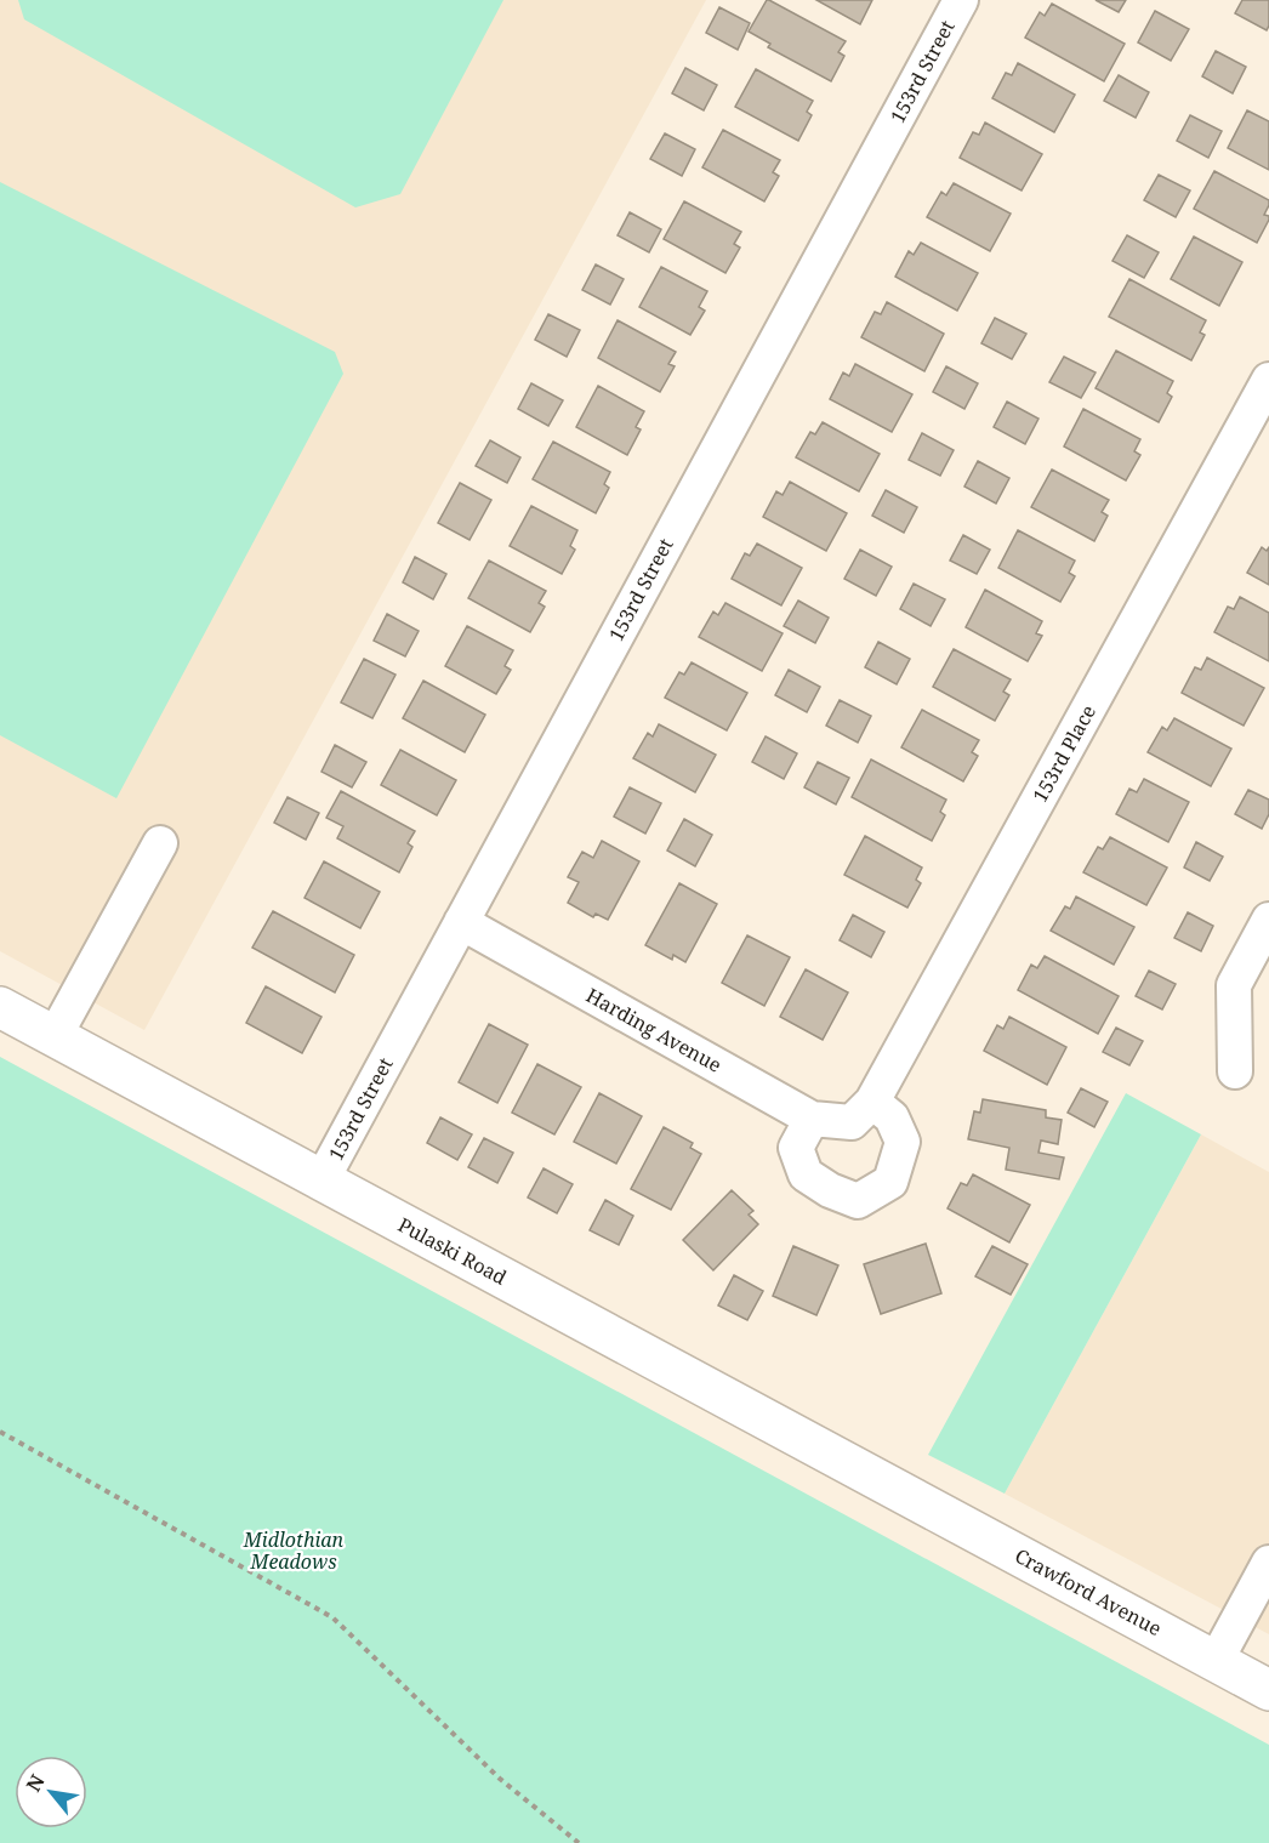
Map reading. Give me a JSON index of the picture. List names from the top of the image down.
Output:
{
  "streets": {
    "main road": ["Pulaski Road", "Crawford Avenue"],
    "street": ["153rd Street", "153rd Place", "Harding Avenue"]
  },
  "crossings": [
    ["153rd Street", "Harding Avenue"],
    ["153rd Street", "Pulaski Road"],
    ["153rd Place", "Harding Avenue"],
    ["Pulaski Road", "Crawford Avenue"]
  ],
  "parks": ["Midlothian Meadows"],
  "north": "top left"
}
